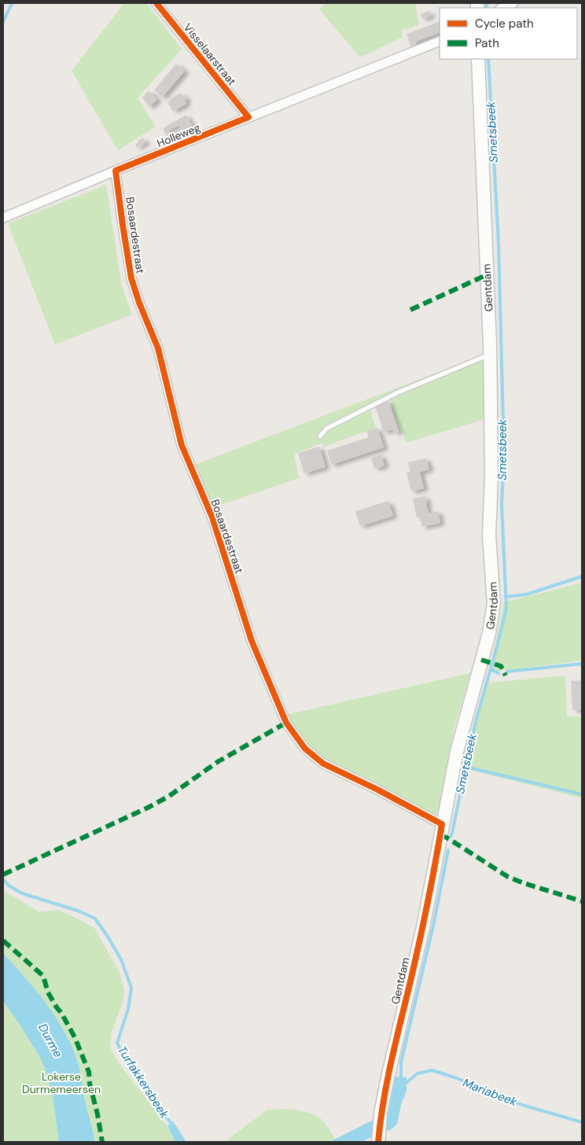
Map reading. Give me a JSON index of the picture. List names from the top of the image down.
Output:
{
  "streets": {
    "street": [
      "Visselaarstraat",
      "Holleweg",
      "Bosaardestraat",
      "Gentdam"
    ]
  },
  "crossings": [
    ["Visselaarstraat", "Holleweg"],
    ["Holleweg", "Bosaardestraat"],
    ["Bosaardestraat", "Gentdam"]
  ],
  "water": [
    "Smetsbeek",
    "Durme",
    "Turfakkersbeek",
    "Mariabeek"
  ],
  "parks": ["Lokerse Durmemeersen"],
  "legend": ["Cycle path", "Path"]
}
